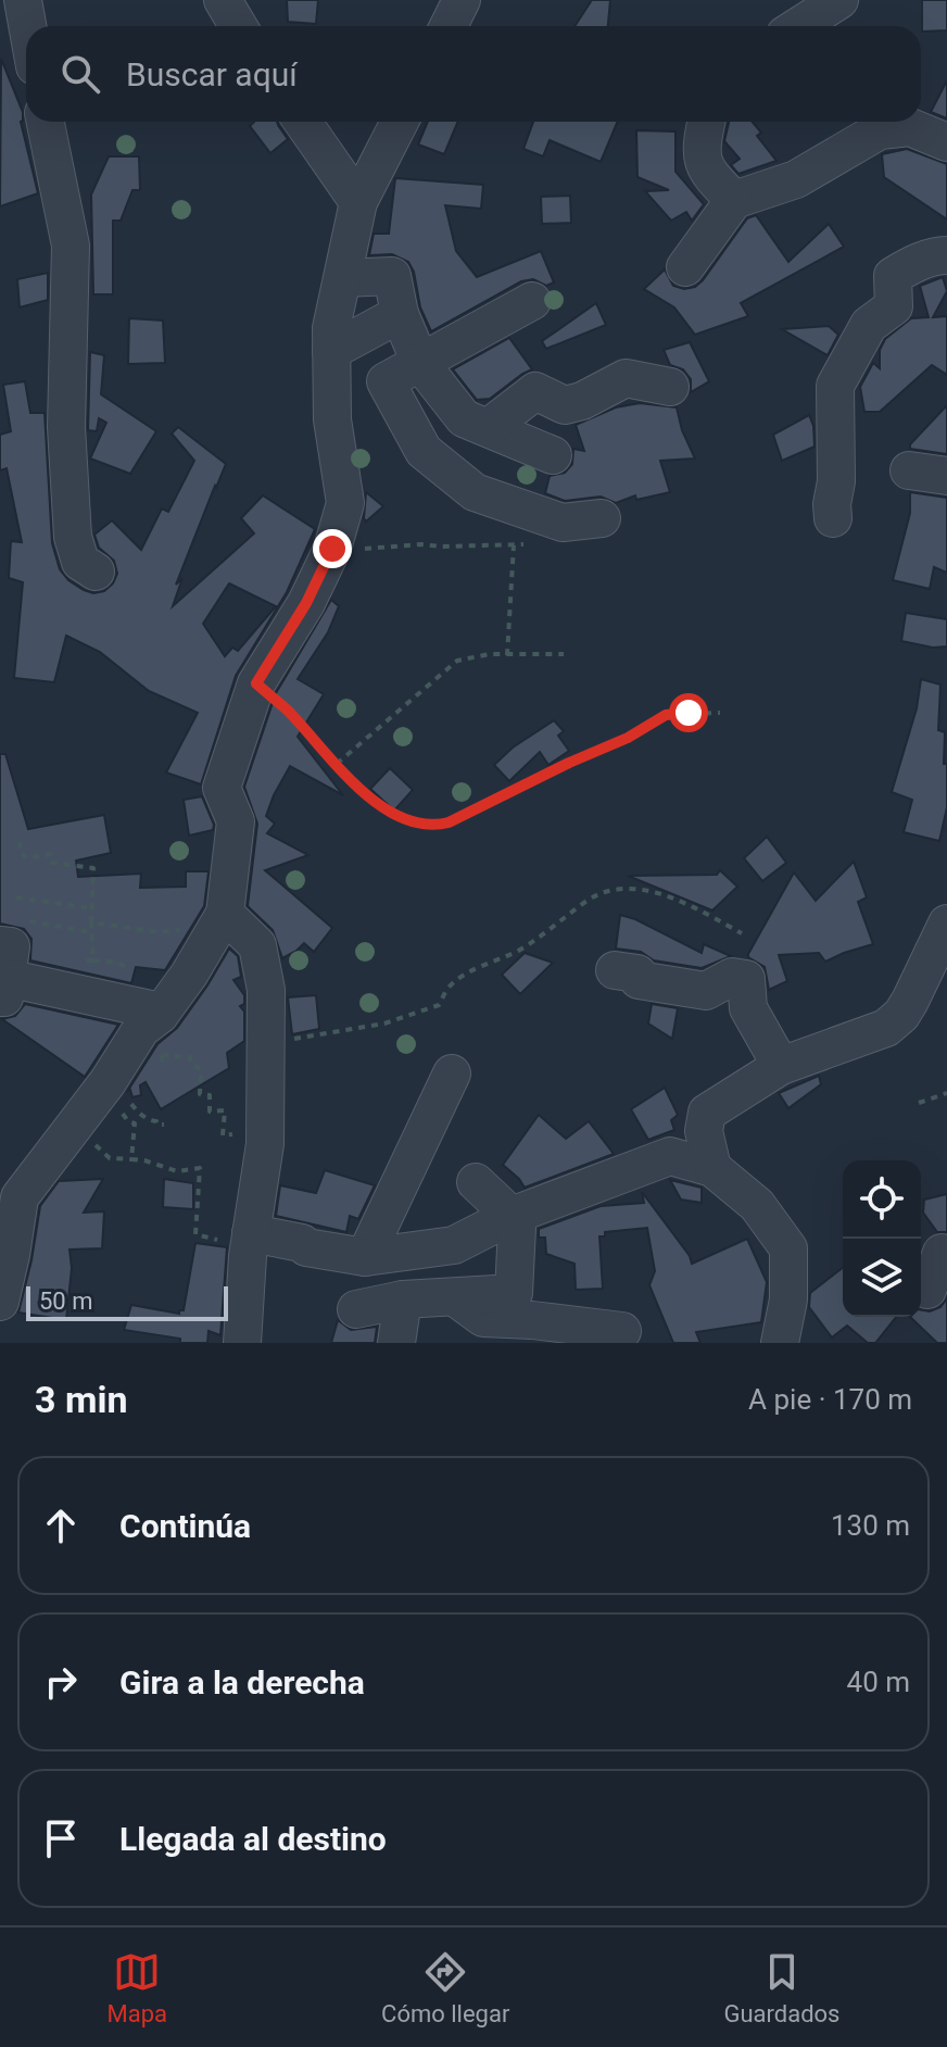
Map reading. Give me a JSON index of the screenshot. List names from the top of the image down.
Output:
{
  "scale_bar": "50 m",
  "page": {
    "search": "Buscar aquí",
    "scale": "50 m",
    "heading": ["3 min", "A pie · 170 m"],
    "list": [
      ["Continúa", "130 m"],
      ["Gira a la derecha", "40 m"],
      "Llegada al destino"
    ],
    "nav": ["Mapa", "Cómo llegar", "Guardados"]
  }
}
